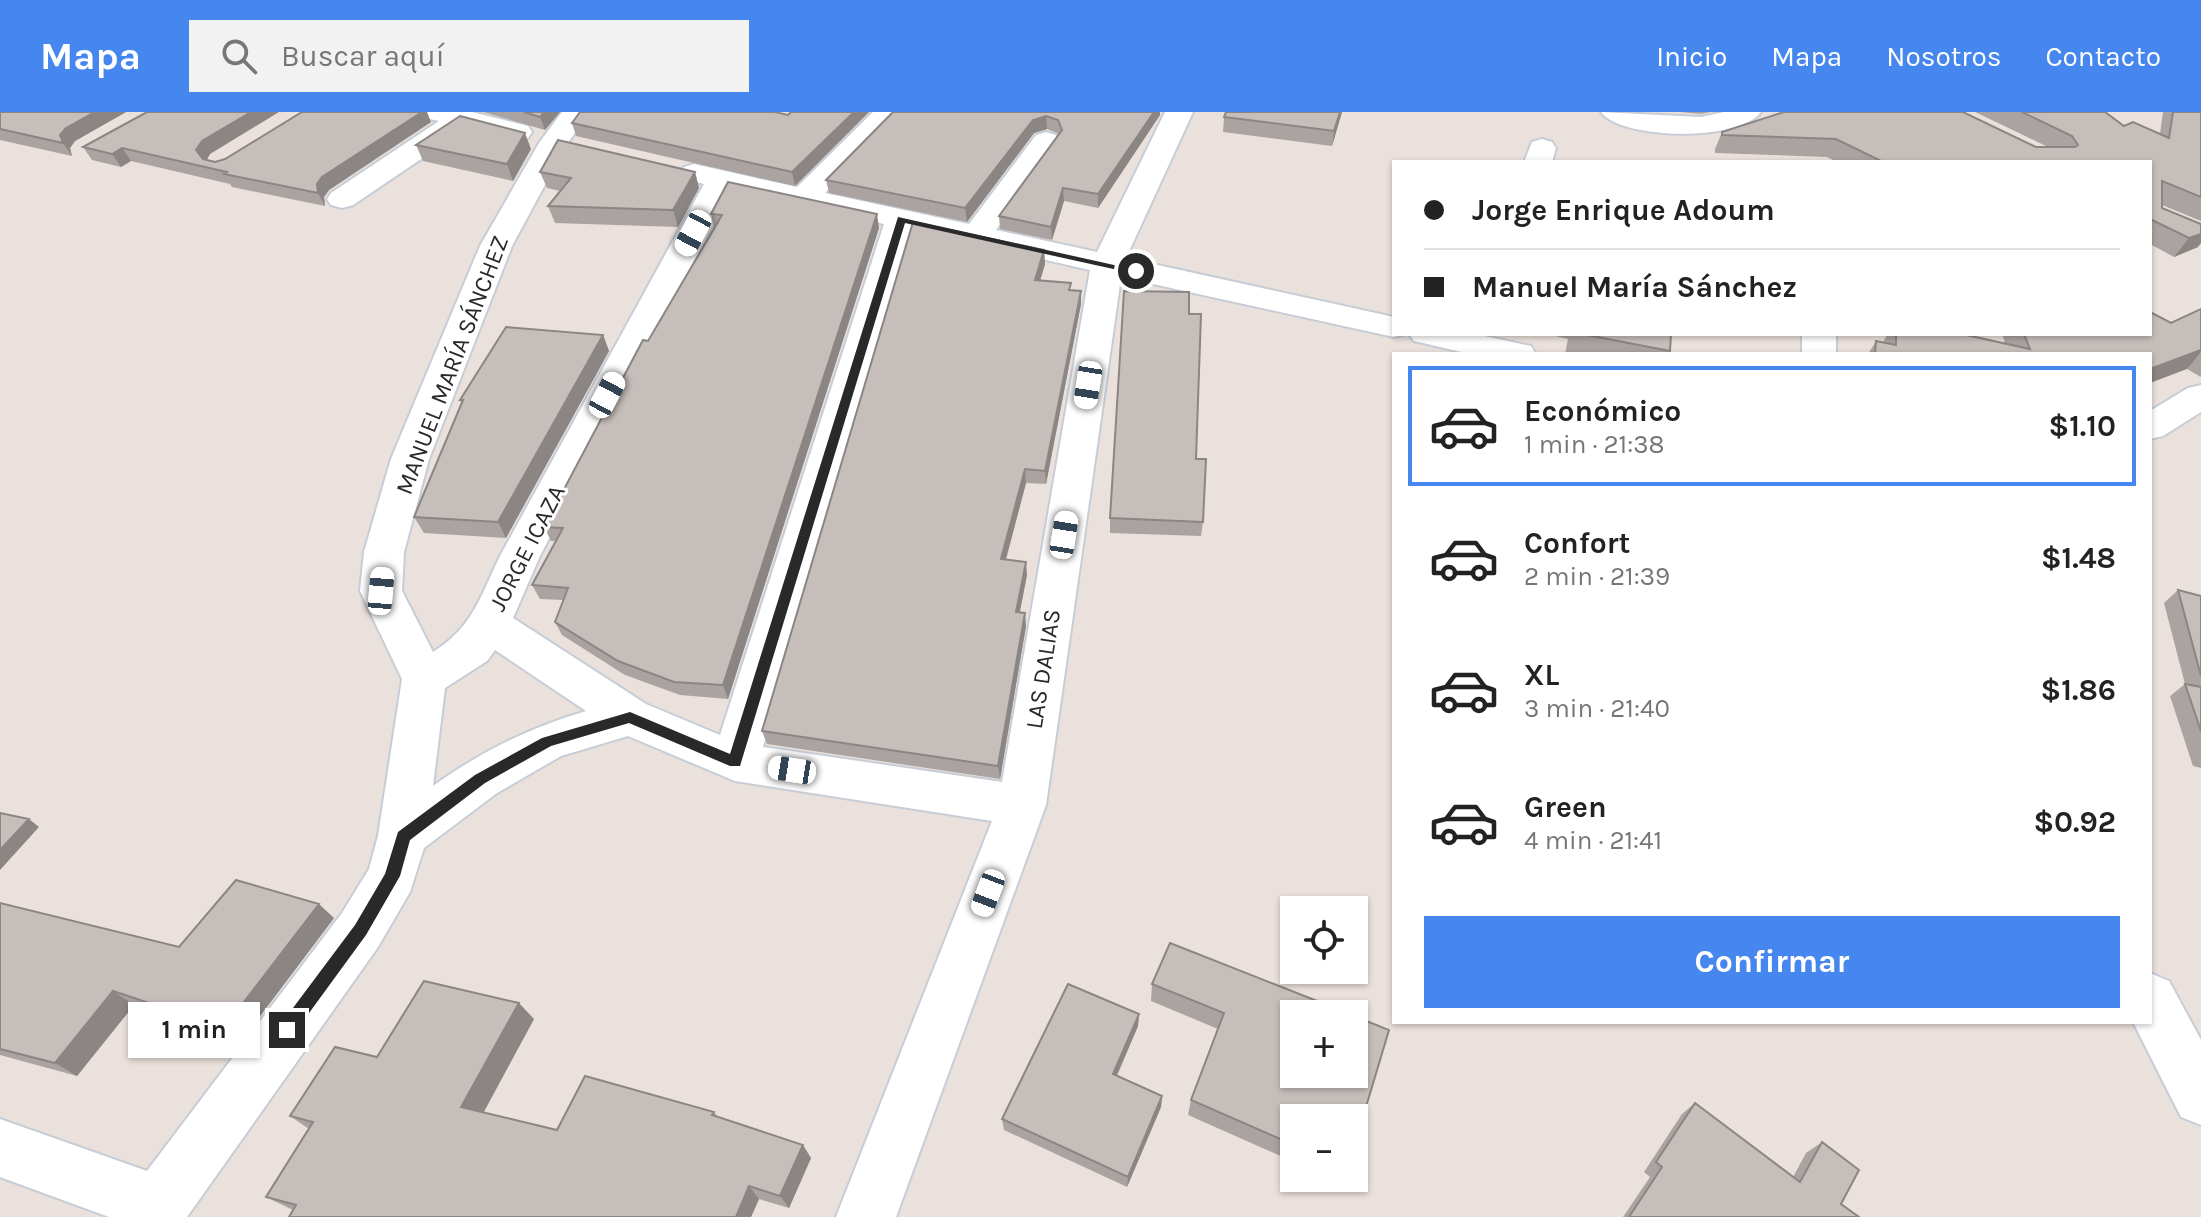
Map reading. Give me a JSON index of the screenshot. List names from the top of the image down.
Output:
{
  "streets": {
    "street": ["MANUEL MARÍA SÁNCHEZ", "JORGE ICAZA", "LAS DALIAS"]
  },
  "crossings": [
    ["JORGE ICAZA", "LAS DALIAS"]
  ],
  "page": {
    "header": "Mapa",
    "search": "Buscar aquí",
    "nav": [
      "Inicio",
      "Mapa",
      "Nosotros",
      "Contacto"
    ],
    "banner": ["Jorge Enrique Adoum", "Manuel María Sánchez"],
    "list": [
      {
        "name": "Económico",
        "note": "1 min · 21:38",
        "value": "$1.10"
      },
      {
        "name": "Confort",
        "note": "2 min · 21:39",
        "value": "$1.48"
      },
      {
        "name": "XL",
        "note": "3 min · 21:40",
        "value": "$1.86"
      },
      {
        "name": "Green",
        "note": "4 min · 21:41",
        "value": "$0.92"
      }
    ],
    "map_buttons": ["+", "−"],
    "buttons": "Confirmar",
    "bubble": "1 min"
  }
}
